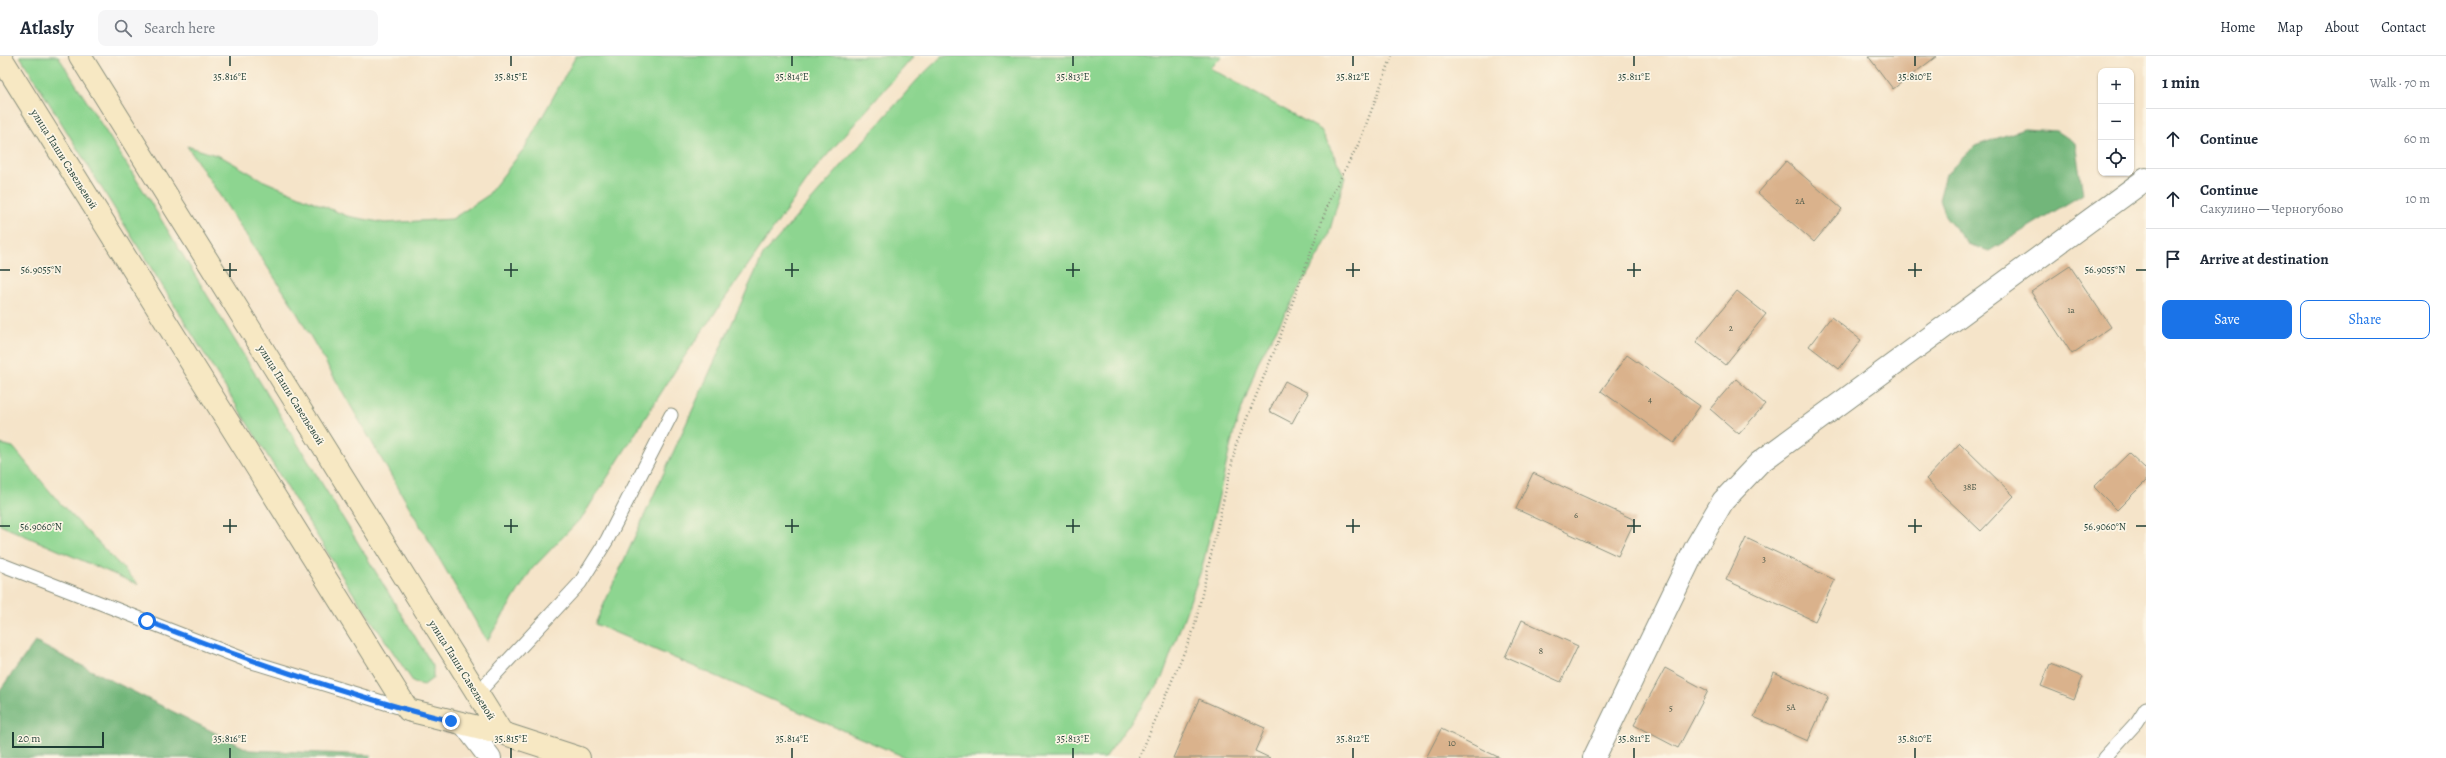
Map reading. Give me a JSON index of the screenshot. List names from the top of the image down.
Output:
{
  "streets": {
    "street": ["улица Паши Савельевой"]
  },
  "house_numbers": [
    "2А",
    "1а",
    "2",
    "4",
    "38Б",
    "6",
    "3",
    "8",
    "5А",
    "5",
    "10"
  ],
  "scale_bar": "20 m",
  "page": {
    "header": "Atlasly",
    "search": "Search here",
    "nav": [
      "Home",
      "Map",
      "About",
      "Contact"
    ],
    "heading": ["1 min", "Walk · 70 m"],
    "map_buttons": ["+", "−"],
    "list": [
      ["Continue", "60 m"],
      ["Continue", "Сакулино — Черногубово", "10 m"],
      "Arrive at destination"
    ],
    "buttons": ["Save", "Share"],
    "scale": "20 m"
  },
  "coordinates": [
    "35.816°E",
    "35.815°E",
    "35.814°E",
    "35.813°E",
    "35.812°E",
    "35.811°E",
    "35.810°E",
    "56.9055°N",
    "56.9060°N"
  ]
}
